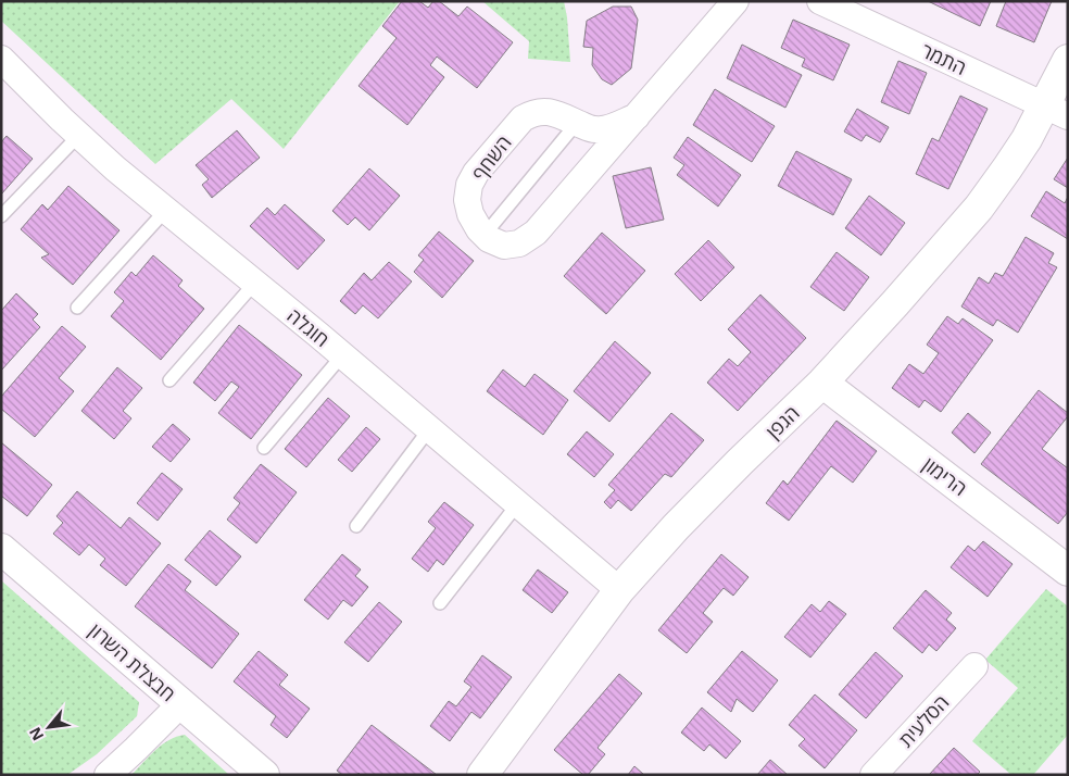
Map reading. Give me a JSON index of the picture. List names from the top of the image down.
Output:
{
  "streets": {
    "street": [
      "התמר",
      "השחף",
      "חוגלה",
      "הגפן",
      "הרימון",
      "חבצלת השרון",
      "הסלעית"
    ]
  },
  "crossings": [
    ["התמר", "הגפן"],
    ["חוגלה", "הגפן"],
    ["הגפן", "הרימון"]
  ],
  "north": "bottom left"
}
